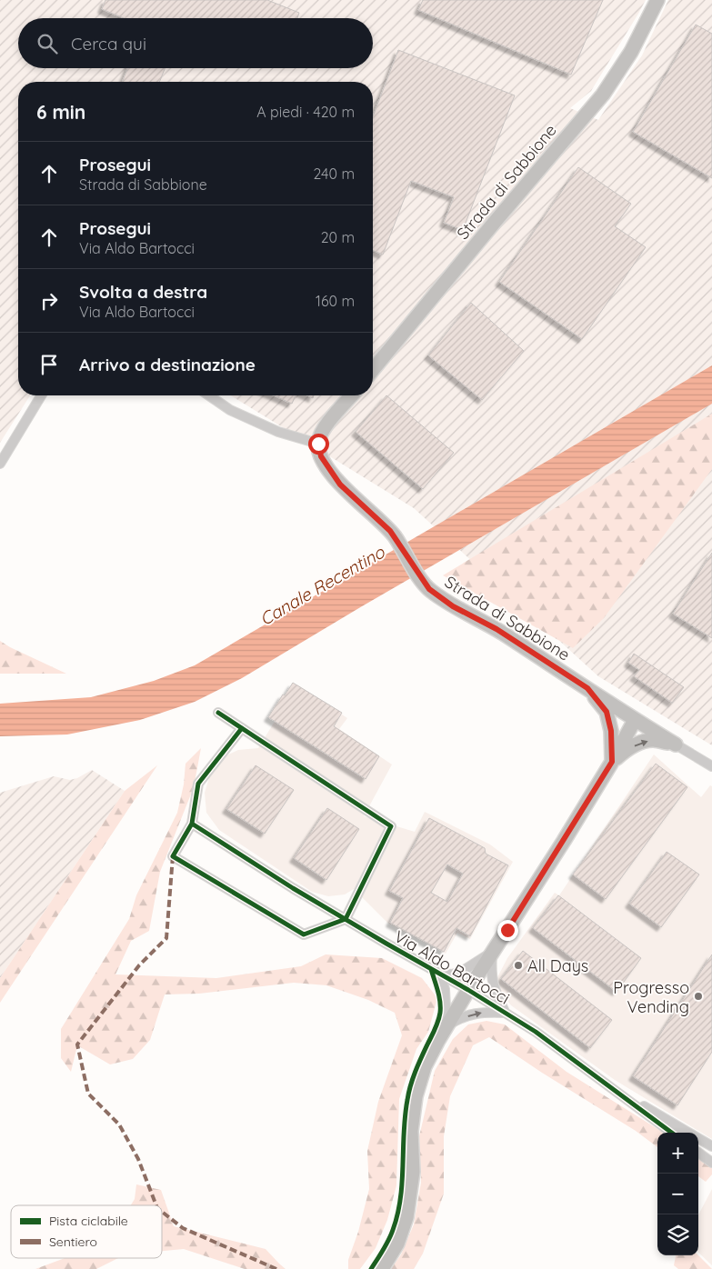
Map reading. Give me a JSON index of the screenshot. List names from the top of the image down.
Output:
{
  "streets": {
    "main road": ["Strada di Sabbione", "Via Aldo Bartocci"]
  },
  "crossings": [
    ["Strada di Sabbione", "Via Aldo Bartocci"]
  ],
  "water": ["Canale Recentino"],
  "places": ["All Days", "Progresso Vending"],
  "legend": ["Pista ciclabile", "Sentiero"],
  "page": {
    "search": "Cerca qui",
    "heading": ["6 min", "A piedi · 420 m"],
    "list": [
      ["Prosegui", "Strada di Sabbione", "240 m"],
      ["Prosegui", "Via Aldo Bartocci", "20 m"],
      ["Svolta a destra", "Via Aldo Bartocci", "160 m"],
      "Arrivo a destinazione"
    ],
    "map_buttons": ["+", "−"]
  }
}
